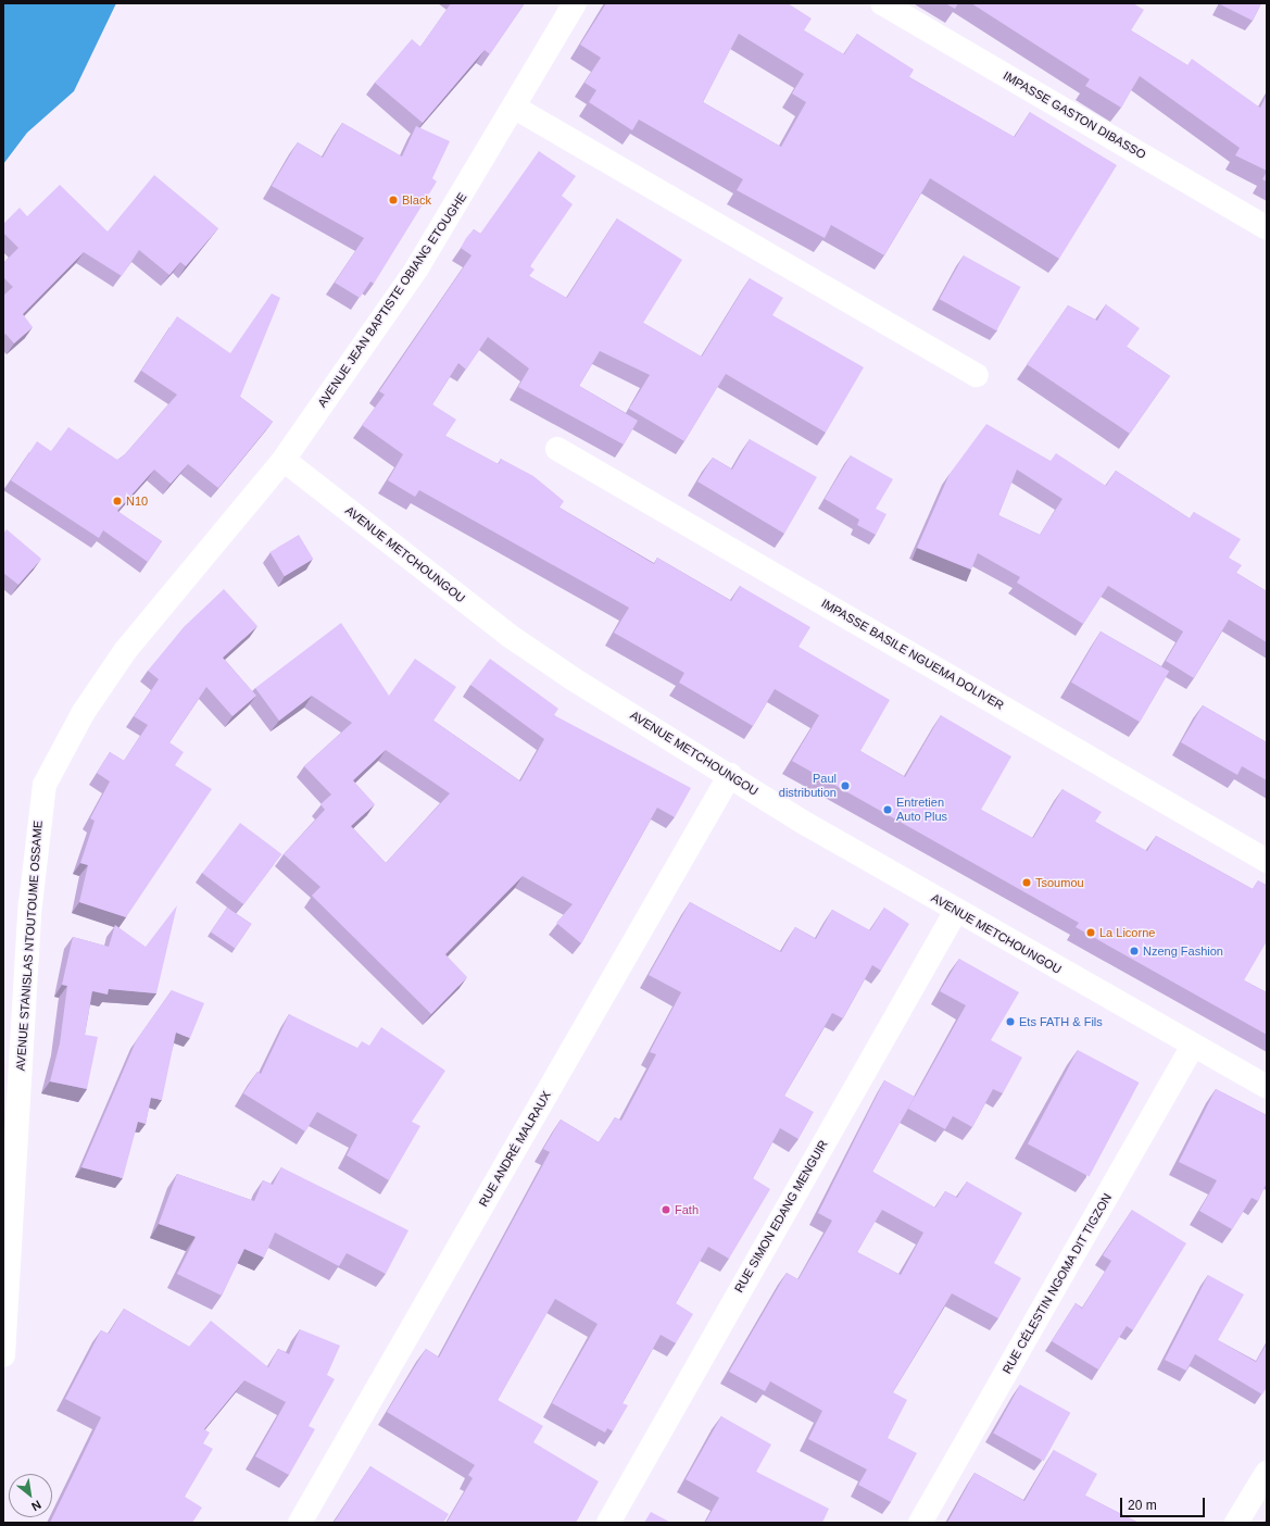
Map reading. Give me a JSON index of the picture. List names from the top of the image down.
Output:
{
  "streets": {
    "street": [
      "IMPASSE GASTON DIBASSO",
      "AVENUE JEAN BAPTISTE OBIANG ETOUGHE",
      "AVENUE METCHOUNGOU",
      "IMPASSE BASILE NGUEMA DOLIVER",
      "AVENUE STANISLAS NTOUTOUME OSSAME",
      "RUE ANDRÉ MALRAUX",
      "RUE SIMON EDANG MENGUIR",
      "RUE CÉLESTIN NGOMA DIT TIGZON"
    ]
  },
  "crossings": [
    ["AVENUE JEAN BAPTISTE OBIANG ETOUGHE", "AVENUE METCHOUNGOU"],
    ["AVENUE JEAN BAPTISTE OBIANG ETOUGHE", "AVENUE STANISLAS NTOUTOUME OSSAME"],
    ["AVENUE METCHOUNGOU", "AVENUE STANISLAS NTOUTOUME OSSAME"],
    ["AVENUE METCHOUNGOU", "RUE ANDRÉ MALRAUX"],
    ["AVENUE METCHOUNGOU", "RUE SIMON EDANG MENGUIR"],
    ["AVENUE METCHOUNGOU", "RUE CÉLESTIN NGOMA DIT TIGZON"]
  ],
  "places": [
    "Black",
    "N10",
    "Paul distribution",
    "Entretien Auto Plus",
    "Tsoumou",
    "La Licorne",
    "Nzeng Fashion",
    "Ets FATH & Fils",
    "Fath"
  ],
  "scale_bar": "20 m",
  "north": "bottom right"
}
